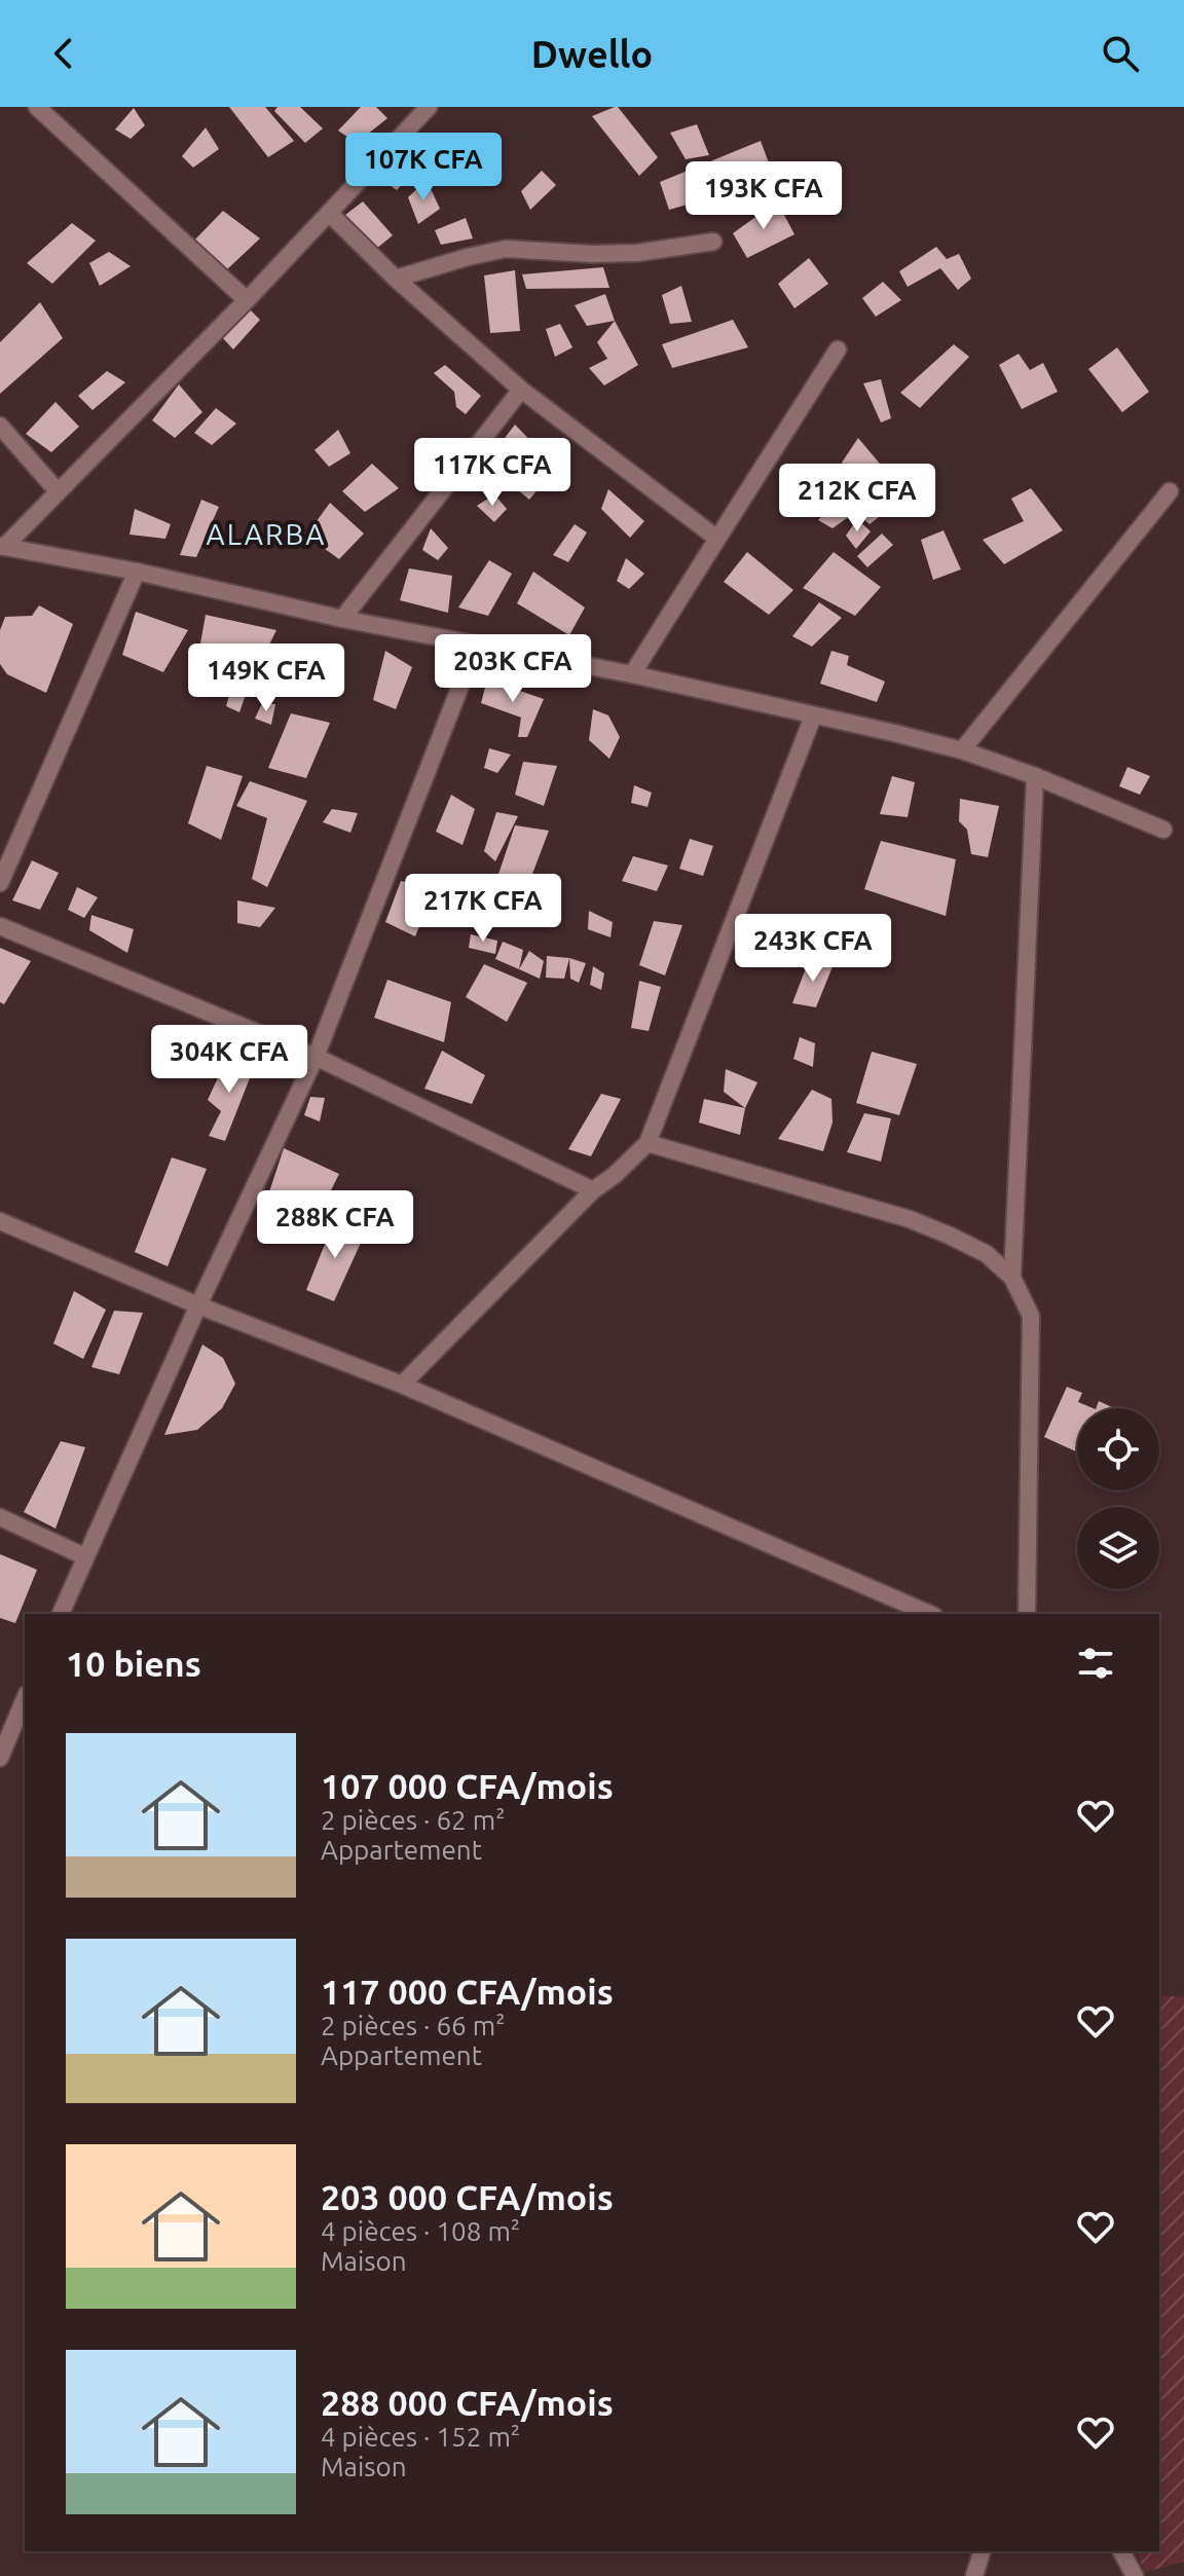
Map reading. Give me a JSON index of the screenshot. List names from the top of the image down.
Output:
{
  "districts": ["ALARBA"],
  "page": {
    "header": "Dwello",
    "price": [
      "107K CFA",
      "193K CFA",
      "117K CFA",
      "212K CFA",
      "203K CFA",
      "149K CFA",
      "217K CFA",
      "243K CFA",
      "304K CFA",
      "288K CFA"
    ],
    "heading": "10 biens",
    "list": [
      {
        "name": "107 000 CFA/mois",
        "note": "2 pièces · 62 m² · Appartement"
      },
      {
        "name": "117 000 CFA/mois",
        "note": "2 pièces · 66 m² · Appartement"
      },
      {
        "name": "203 000 CFA/mois",
        "note": "4 pièces · 108 m² · Maison"
      },
      {
        "name": "288 000 CFA/mois",
        "note": "4 pièces · 152 m² · Maison"
      }
    ]
  }
}
